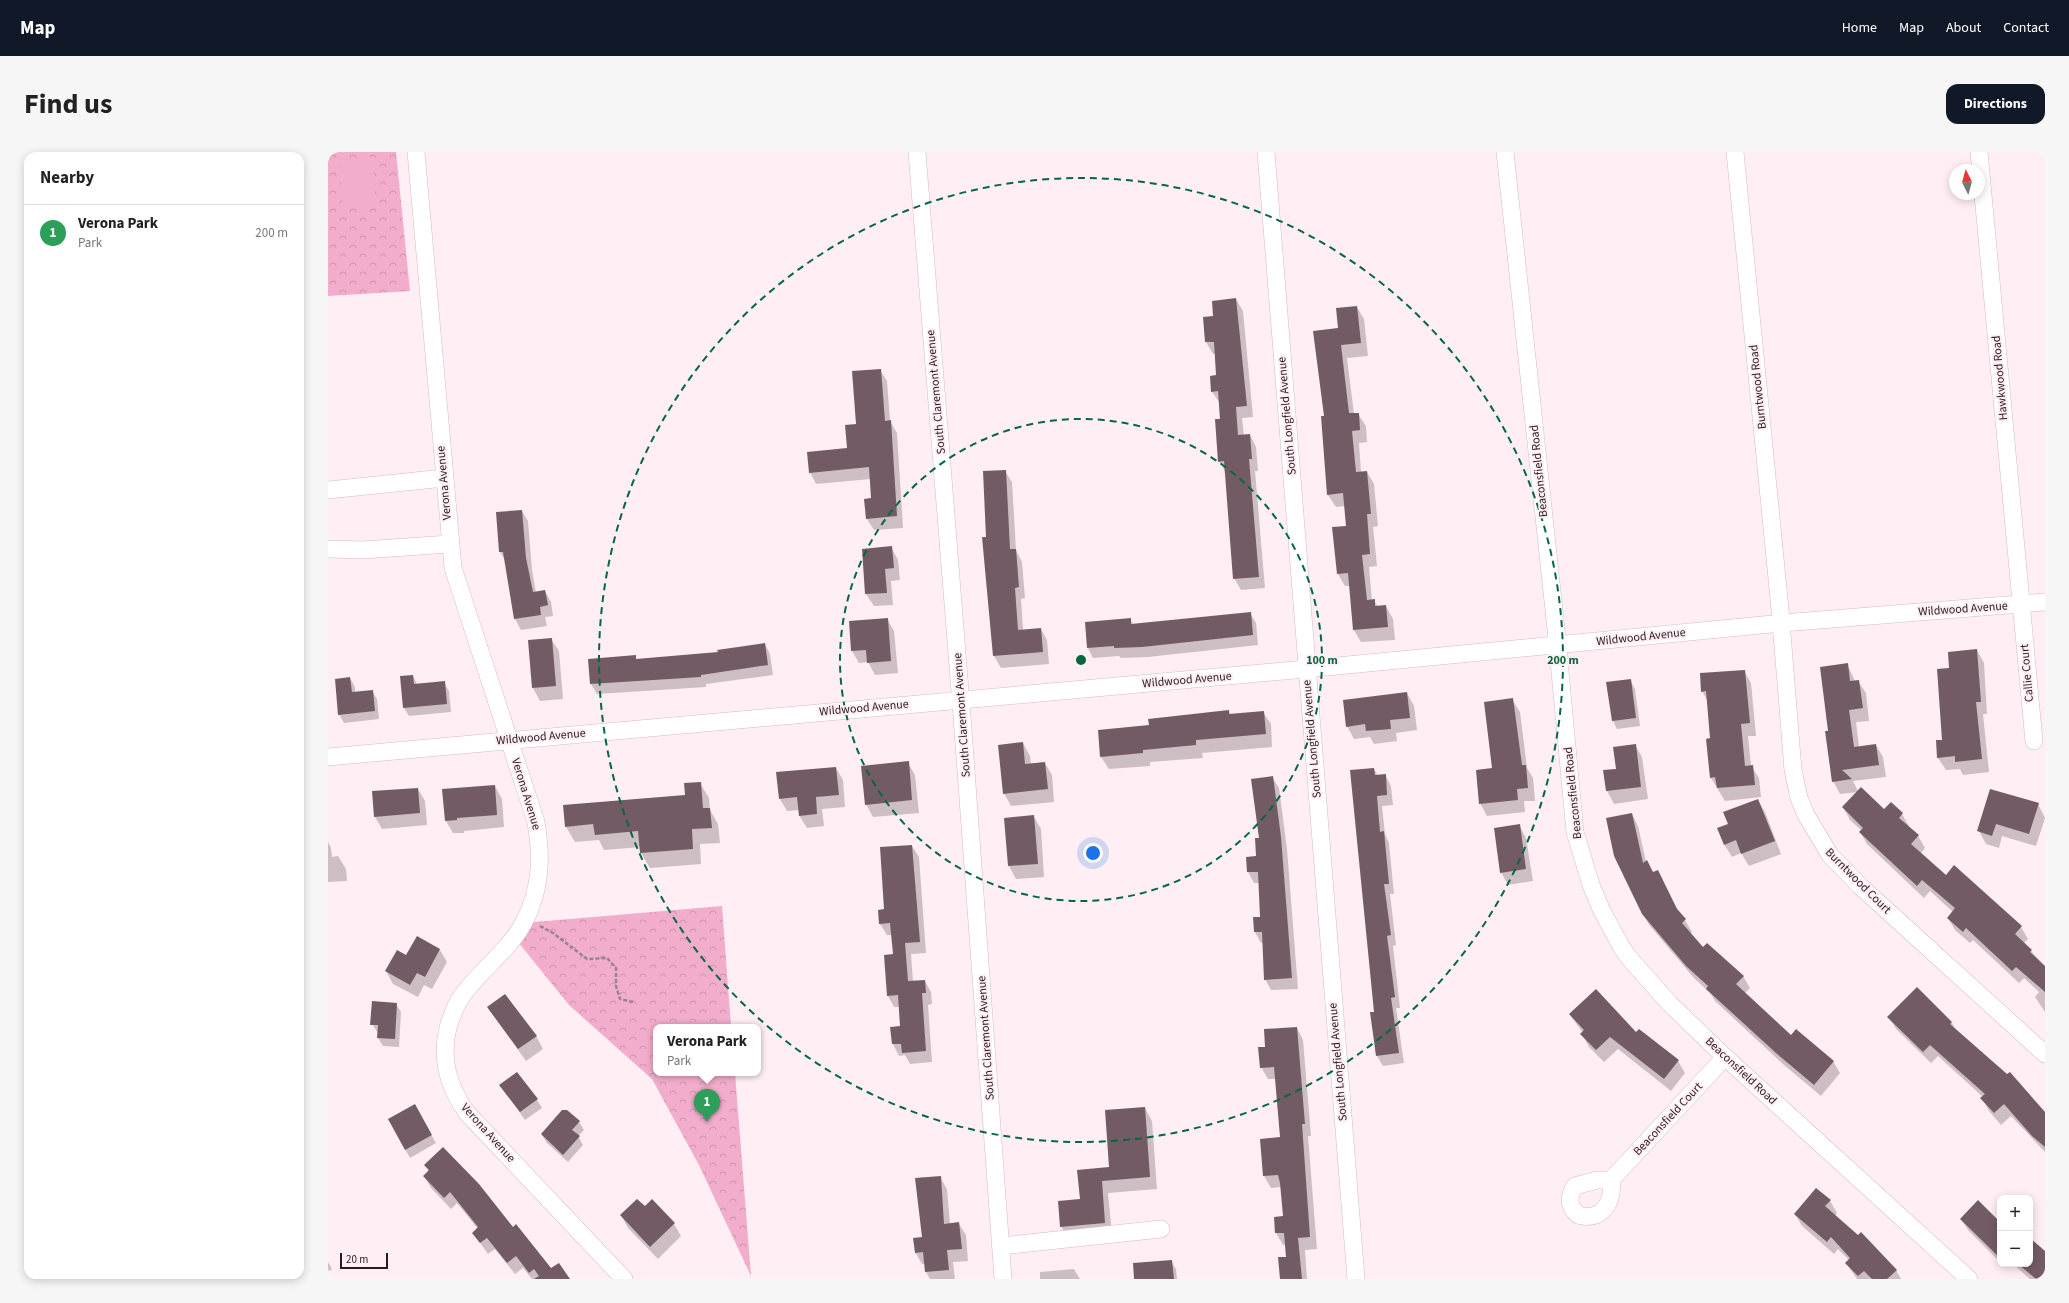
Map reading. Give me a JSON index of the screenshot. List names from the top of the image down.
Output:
{
  "streets": {
    "street": [
      "Hawkwood Road",
      "Burntwood Road",
      "South Claremont Avenue",
      "South Longfield Avenue",
      "Beaconsfield Road",
      "Verona Avenue",
      "Wildwood Avenue",
      "Callie Court",
      "Burntwood Court",
      "Beaconsfield Court"
    ]
  },
  "crossings": [
    ["Hawkwood Road", "Wildwood Avenue"],
    ["Hawkwood Road", "Callie Court"],
    ["Burntwood Road", "Wildwood Avenue"],
    ["Burntwood Road", "Burntwood Court"],
    ["South Claremont Avenue", "Wildwood Avenue"],
    ["South Longfield Avenue", "Wildwood Avenue"],
    ["Beaconsfield Road", "Wildwood Avenue"],
    ["Beaconsfield Road", "Beaconsfield Court"],
    ["Verona Avenue", "Wildwood Avenue"],
    ["Wildwood Avenue", "Callie Court"],
    ["Wildwood Avenue", "Burntwood Court"]
  ],
  "scale_bar": "20 m",
  "north": "top",
  "page": {
    "header": "Map",
    "nav": [
      "Home",
      "Map",
      "About",
      "Contact"
    ],
    "title": "Find us",
    "buttons": "Directions",
    "heading": "Nearby",
    "list": [
      {
        "mark": "1",
        "name": "Verona Park",
        "note": "Park",
        "value": "200 m"
      }
    ],
    "popup": ["Verona Park", "Park"],
    "pins": "1",
    "map_buttons": ["+", "−"],
    "scale": "20 m"
  },
  "rings": ["100 m", "200 m"]
}
